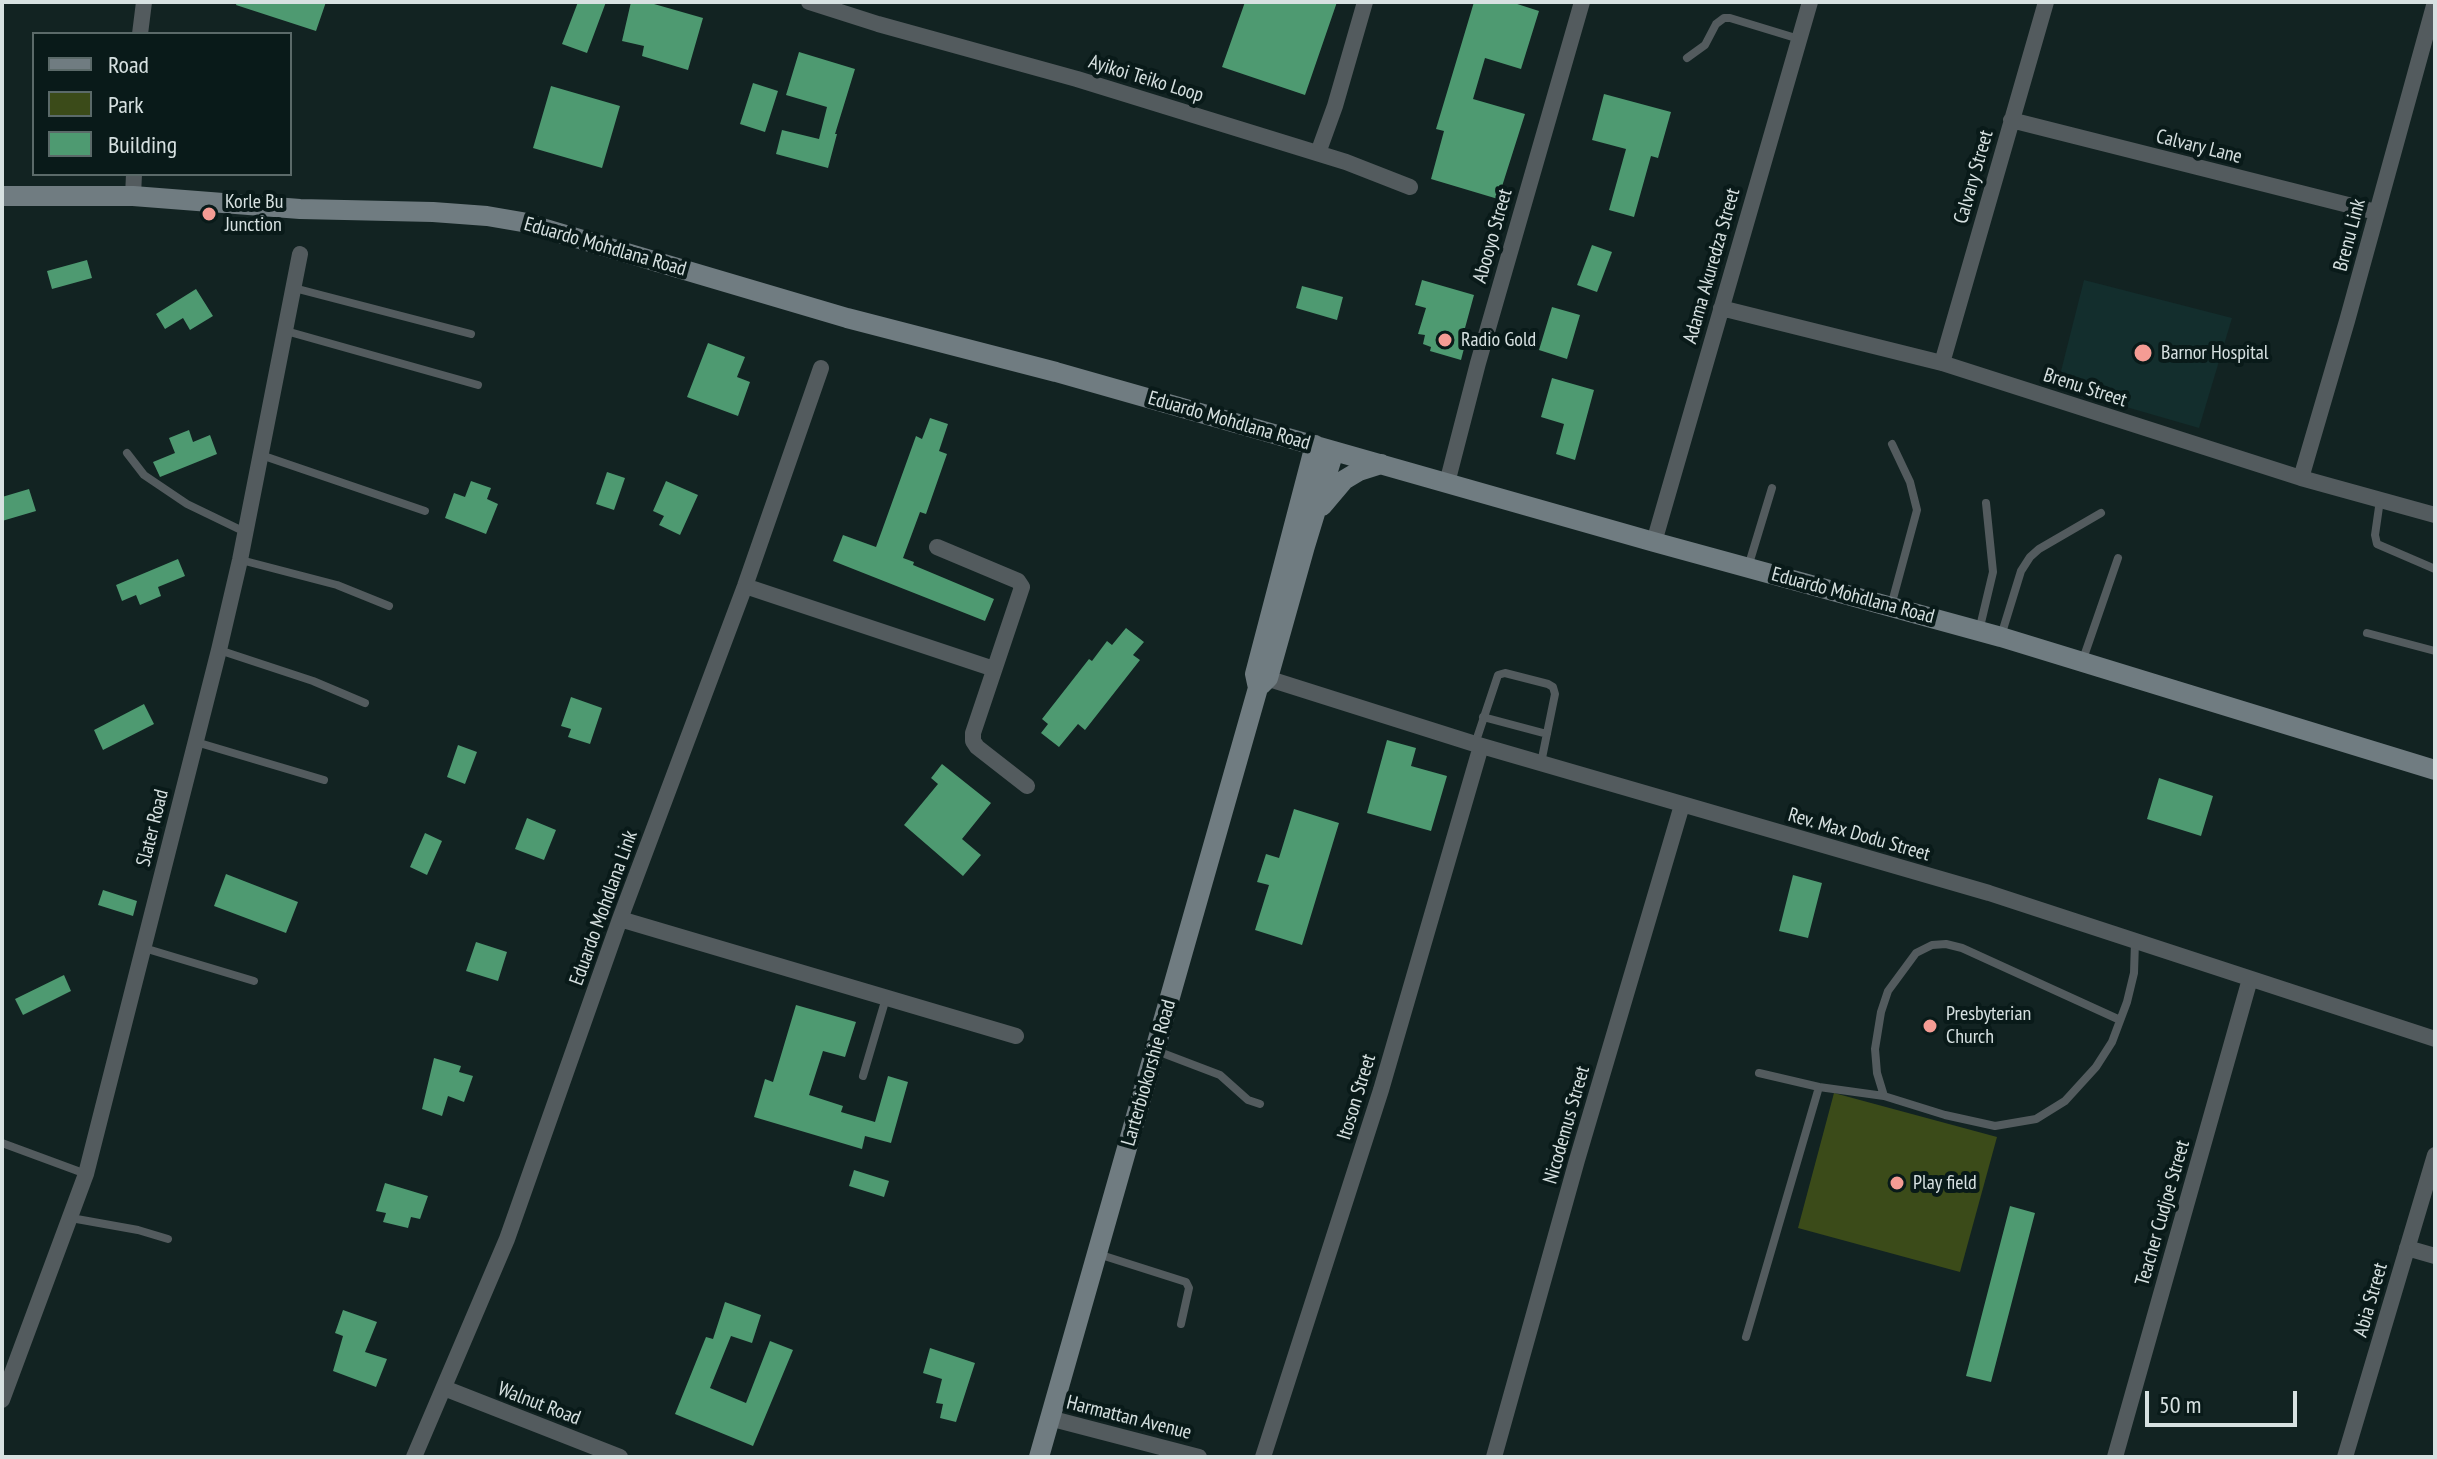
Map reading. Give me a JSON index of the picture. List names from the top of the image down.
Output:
{
  "streets": {
    "main road": ["Eduardo Mohdlana Road", "Larterbiokorshie Road"],
    "street": [
      "Ayikoi Teiko Loop",
      "Calvary Lane",
      "Calvary Street",
      "Brenu Link",
      "Abooyo Street",
      "Adama Akuredza Street",
      "Brenu Street",
      "Slater Road",
      "Rev. Max Dodu Street",
      "Eduardo Mohdlana Link",
      "Itoson Street",
      "Nicodemus Street",
      "Teacher Cudjoe Street",
      "Abia Street",
      "Walnut Road",
      "Harmattan Avenue"
    ]
  },
  "crossings": [
    ["Calvary Lane", "Calvary Street"],
    ["Calvary Lane", "Brenu Link"],
    ["Calvary Street", "Brenu Street"],
    ["Brenu Link", "Brenu Street"],
    ["Abooyo Street", "Eduardo Mohdlana Road"],
    ["Eduardo Mohdlana Road", "Adama Akuredza Street"],
    ["Eduardo Mohdlana Road", "Larterbiokorshie Road"],
    ["Adama Akuredza Street", "Brenu Street"],
    ["Rev. Max Dodu Street", "Larterbiokorshie Road"],
    ["Rev. Max Dodu Street", "Itoson Street"],
    ["Rev. Max Dodu Street", "Nicodemus Street"],
    ["Rev. Max Dodu Street", "Teacher Cudjoe Street"],
    ["Eduardo Mohdlana Link", "Walnut Road"],
    ["Larterbiokorshie Road", "Harmattan Avenue"]
  ],
  "places": [
    "Korle Bu Junction",
    "Radio Gold",
    "Barnor Hospital",
    "Presbyterian Church",
    "Play field"
  ],
  "legend": ["Road", "Park", "Building"],
  "scale_bar": "50 m"
}
